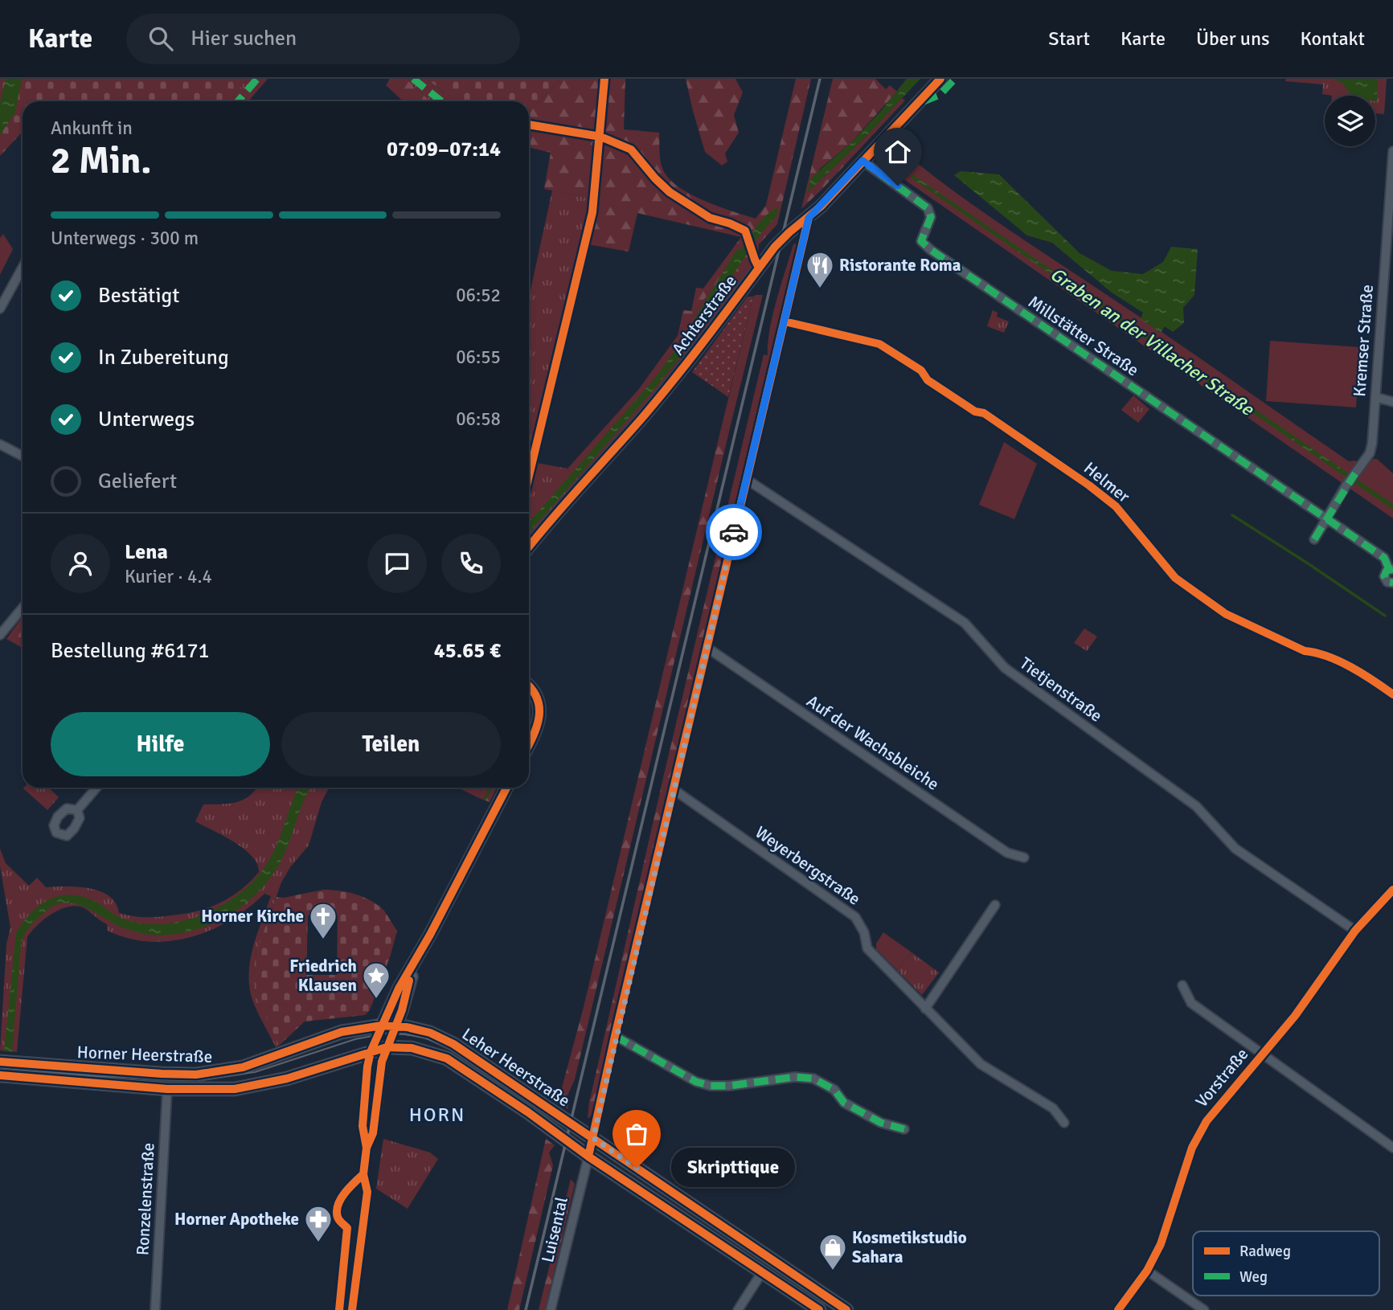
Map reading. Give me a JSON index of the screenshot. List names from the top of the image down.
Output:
{
  "streets": {
    "main road": ["Horner Heerstraße", "Leher Heerstraße"],
    "street": [
      "Achterstraße",
      "Millstätter Straße",
      "Kremser Straße",
      "Helmer",
      "Tietjenstraße",
      "Auf der Wachsbleiche",
      "Weyerbergstraße",
      "Vorstraße",
      "Ronzelenstraße",
      "Luisental"
    ]
  },
  "crossings": [
    ["Achterstraße", "Millstätter Straße"],
    ["Achterstraße", "Luisental"],
    ["Millstätter Straße", "Kremser Straße"],
    ["Helmer", "Luisental"],
    ["Tietjenstraße", "Vorstraße"],
    ["Tietjenstraße", "Luisental"],
    ["Auf der Wachsbleiche", "Luisental"],
    ["Weyerbergstraße", "Luisental"],
    ["Horner Heerstraße", "Leher Heerstraße"],
    ["Horner Heerstraße", "Ronzelenstraße"],
    ["Leher Heerstraße", "Luisental"]
  ],
  "districts": ["HORN"],
  "water": ["Graben an der Villacher Straße"],
  "places": {
    "restaurant": ["Ristorante Roma"],
    "church": ["Horner Kirche"],
    "place": ["Friedrich Klausen"],
    "other": ["Skripttique"],
    "pharmacy": ["Horner Apotheke"],
    "shop": ["Kosmetikstudio Sahara"]
  },
  "legend": ["Radweg", "Weg"],
  "page": {
    "header": "Karte",
    "search": "Hier suchen",
    "nav": [
      "Start",
      "Karte",
      "Über uns",
      "Kontakt"
    ],
    "heading": ["2 Min.", "Ankunft in", "07:09–07:14"],
    "panel": [
      "Lena",
      "Kurier · 4.4",
      "Bestellung #6171",
      "45.65 €"
    ],
    "bar": "Unterwegs · 300 m",
    "list": [
      ["Bestätigt", "06:52"],
      ["In Zubereitung", "06:55"],
      ["Unterwegs", "06:58"],
      "Geliefert"
    ],
    "buttons": ["Hilfe", "Teilen"],
    "bubble": "Skripttique"
  }
}
